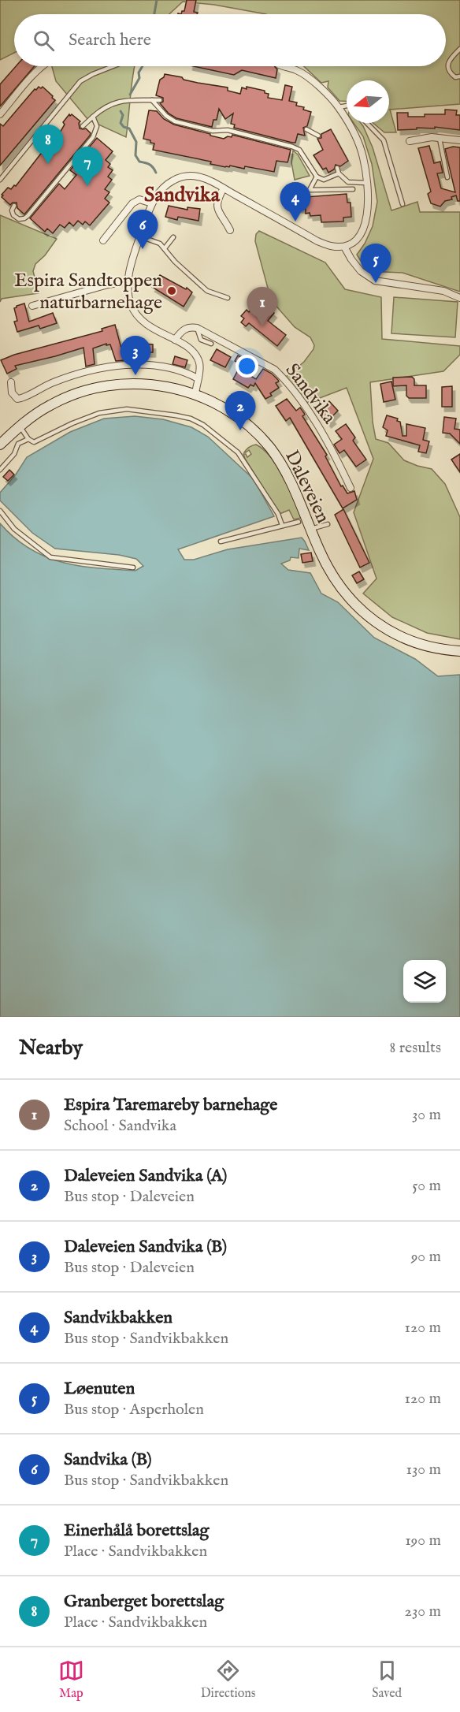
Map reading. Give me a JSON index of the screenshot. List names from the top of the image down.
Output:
{
  "streets": {
    "main road": ["Daleveien"],
    "street": ["Sandvika"]
  },
  "districts": ["Sandvika"],
  "places": ["Espira Sandtoppen naturbarnehage"],
  "north": "left",
  "page": {
    "search": "Search here",
    "pins": [
      "8",
      "7",
      "4",
      "6",
      "5",
      "1",
      "3",
      "2"
    ],
    "heading": ["Nearby", "8 results"],
    "list": [
      {
        "mark": "1",
        "name": "Espira Taremareby barnehage",
        "note": "School · Sandvika",
        "value": "30 m"
      },
      {
        "mark": "2",
        "name": "Daleveien Sandvika (A)",
        "note": "Bus stop · Daleveien",
        "value": "50 m"
      },
      {
        "mark": "3",
        "name": "Daleveien Sandvika (B)",
        "note": "Bus stop · Daleveien",
        "value": "90 m"
      },
      {
        "mark": "4",
        "name": "Sandvikbakken",
        "note": "Bus stop · Sandvikbakken",
        "value": "120 m"
      },
      {
        "mark": "5",
        "name": "Løenuten",
        "note": "Bus stop · Asperholen",
        "value": "120 m"
      },
      {
        "mark": "6",
        "name": "Sandvika (B)",
        "note": "Bus stop · Sandvikbakken",
        "value": "130 m"
      },
      {
        "mark": "7",
        "name": "Einerhålå borettslag",
        "note": "Place · Sandvikbakken",
        "value": "190 m"
      },
      {
        "mark": "8",
        "name": "Granberget borettslag",
        "note": "Place · Sandvikbakken",
        "value": "230 m"
      }
    ],
    "nav": ["Map", "Directions", "Saved"]
  }
}
